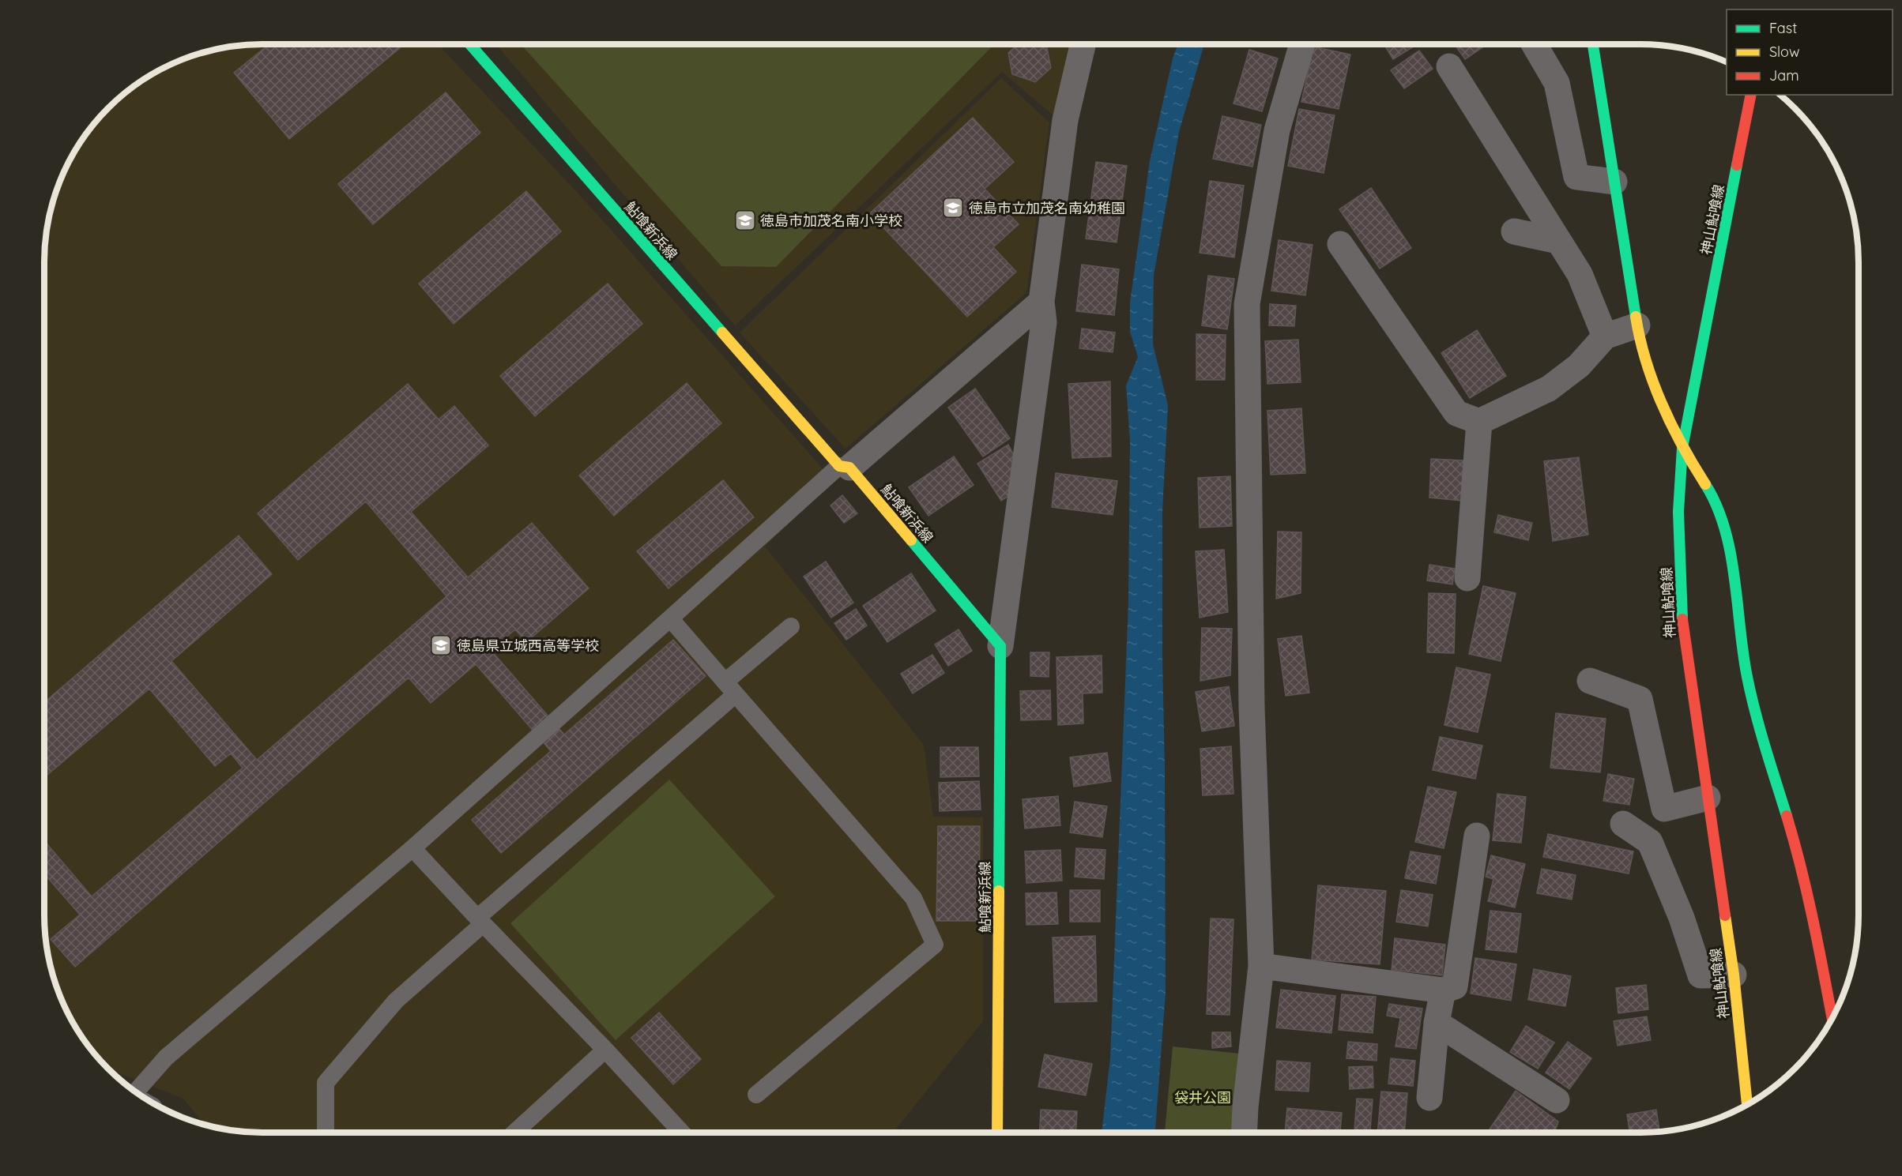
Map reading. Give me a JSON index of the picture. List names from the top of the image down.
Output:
{
  "streets": {
    "main road": ["神山鮎喰線", "鮎喰新浜線"]
  },
  "parks": ["袋井公園"],
  "places": {
    "school or university": ["徳島市立加茂名南幼稚園", "徳島市加茂名南小学校", "徳島県立城西高等学校"]
  },
  "legend": ["Fast", "Slow", "Jam"]
}
